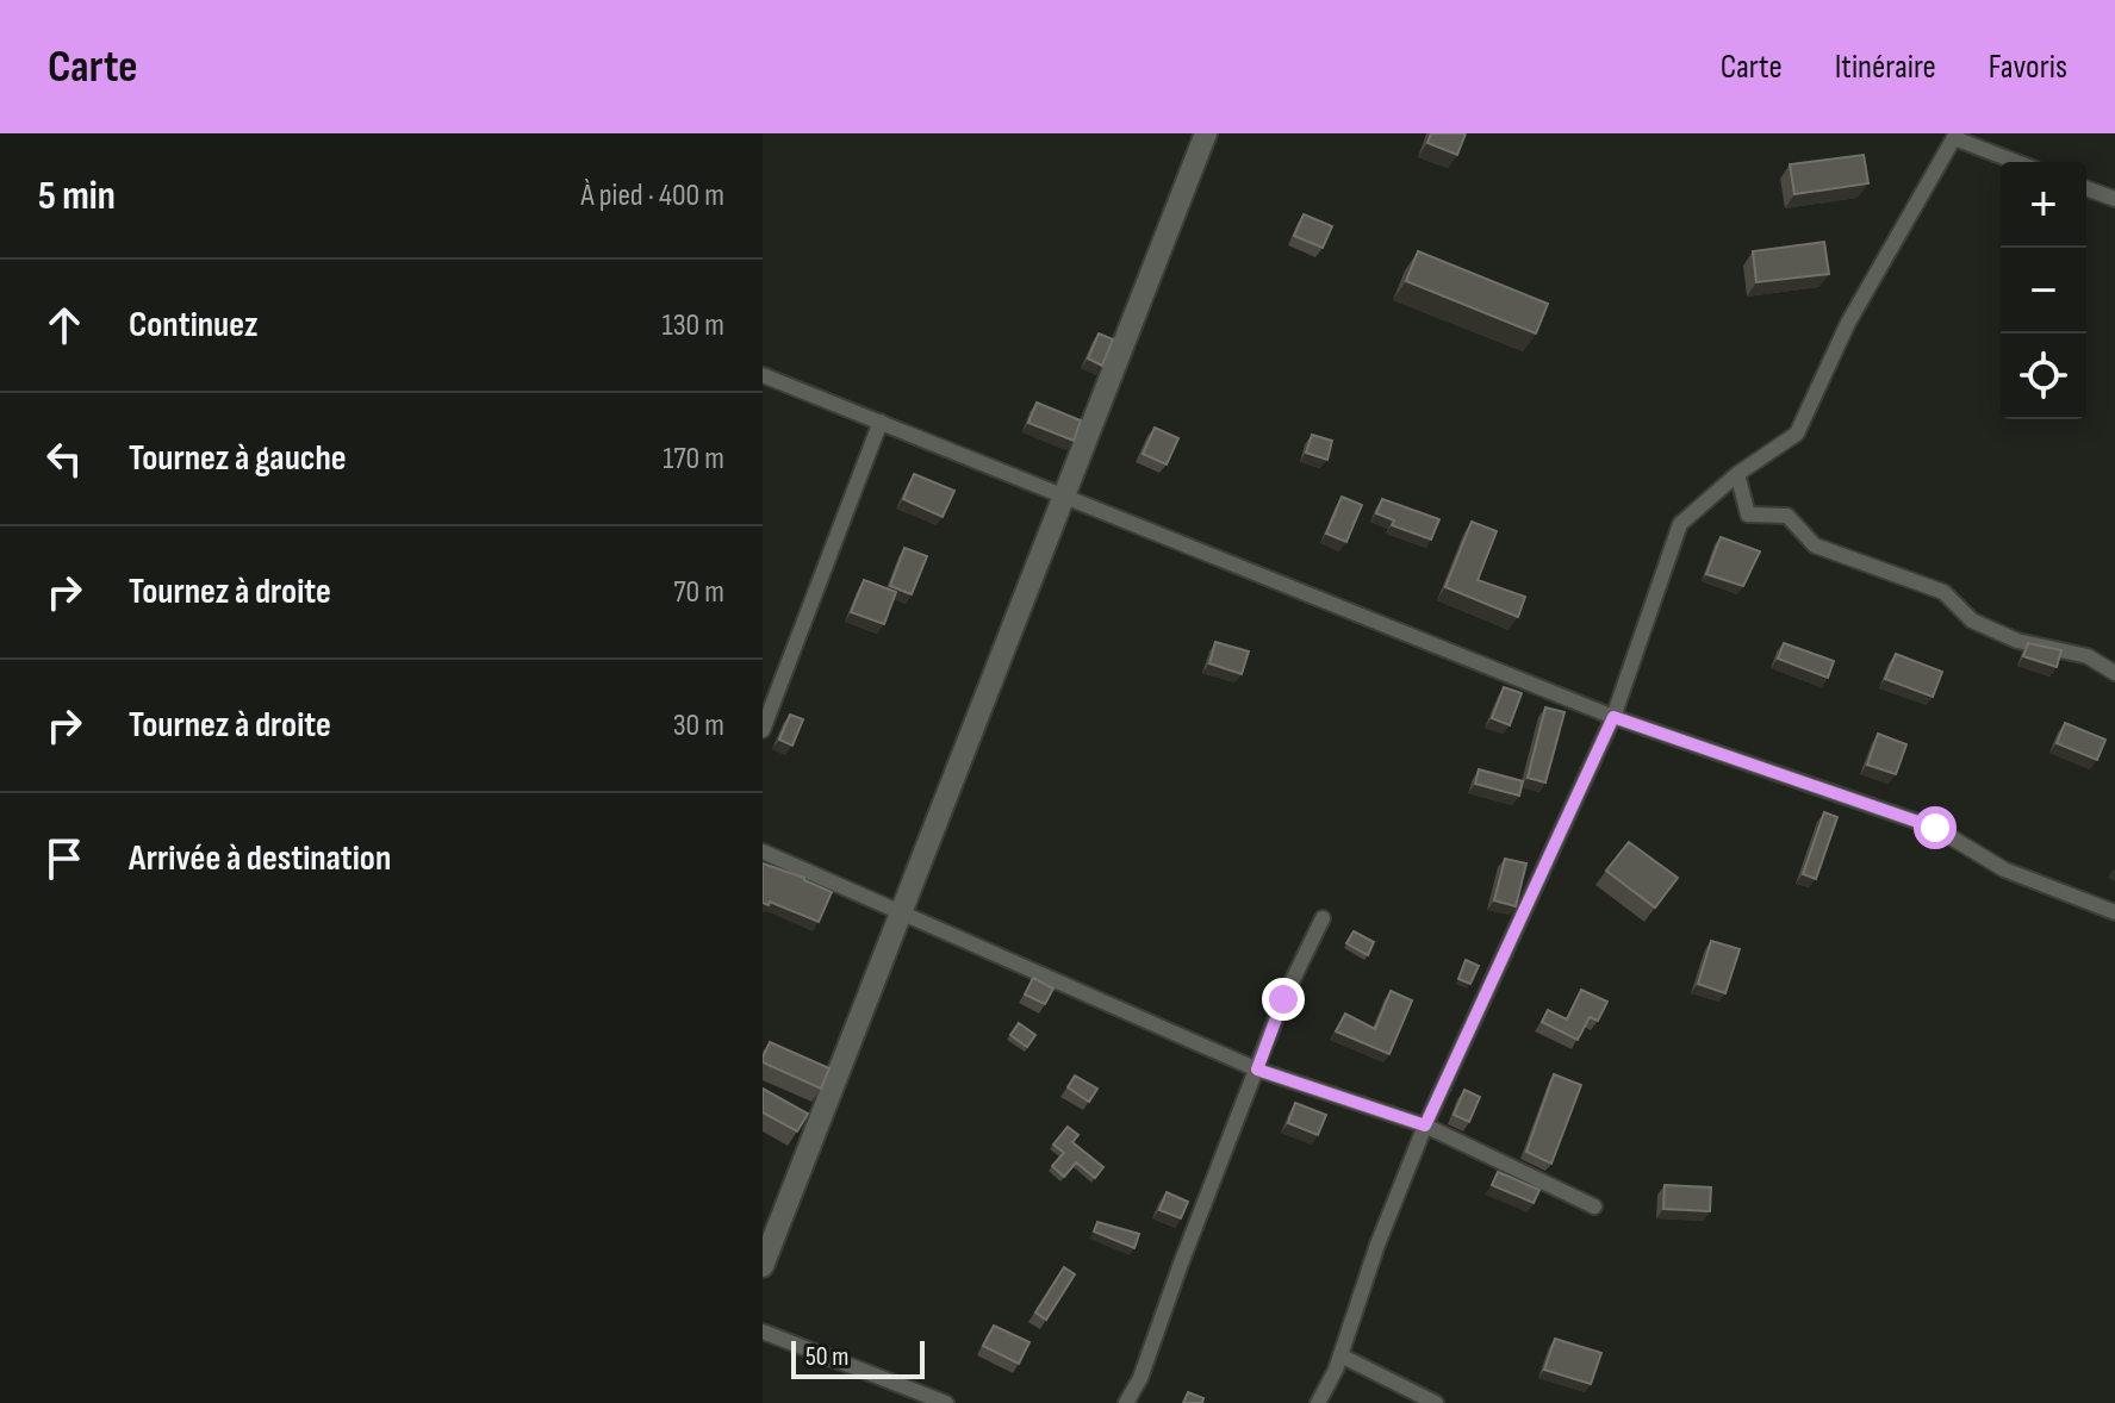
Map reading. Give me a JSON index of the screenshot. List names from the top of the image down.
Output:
{
  "scale_bar": "50 m",
  "page": {
    "header": "Carte",
    "nav": ["Carte", "Itinéraire", "Favoris"],
    "heading": ["5 min", "À pied · 400 m"],
    "map_buttons": ["+", "−"],
    "list": [
      ["Continuez", "130 m"],
      ["Tournez à gauche", "170 m"],
      ["Tournez à droite", "70 m"],
      ["Tournez à droite", "30 m"],
      "Arrivée à destination"
    ],
    "scale": "50 m"
  }
}
